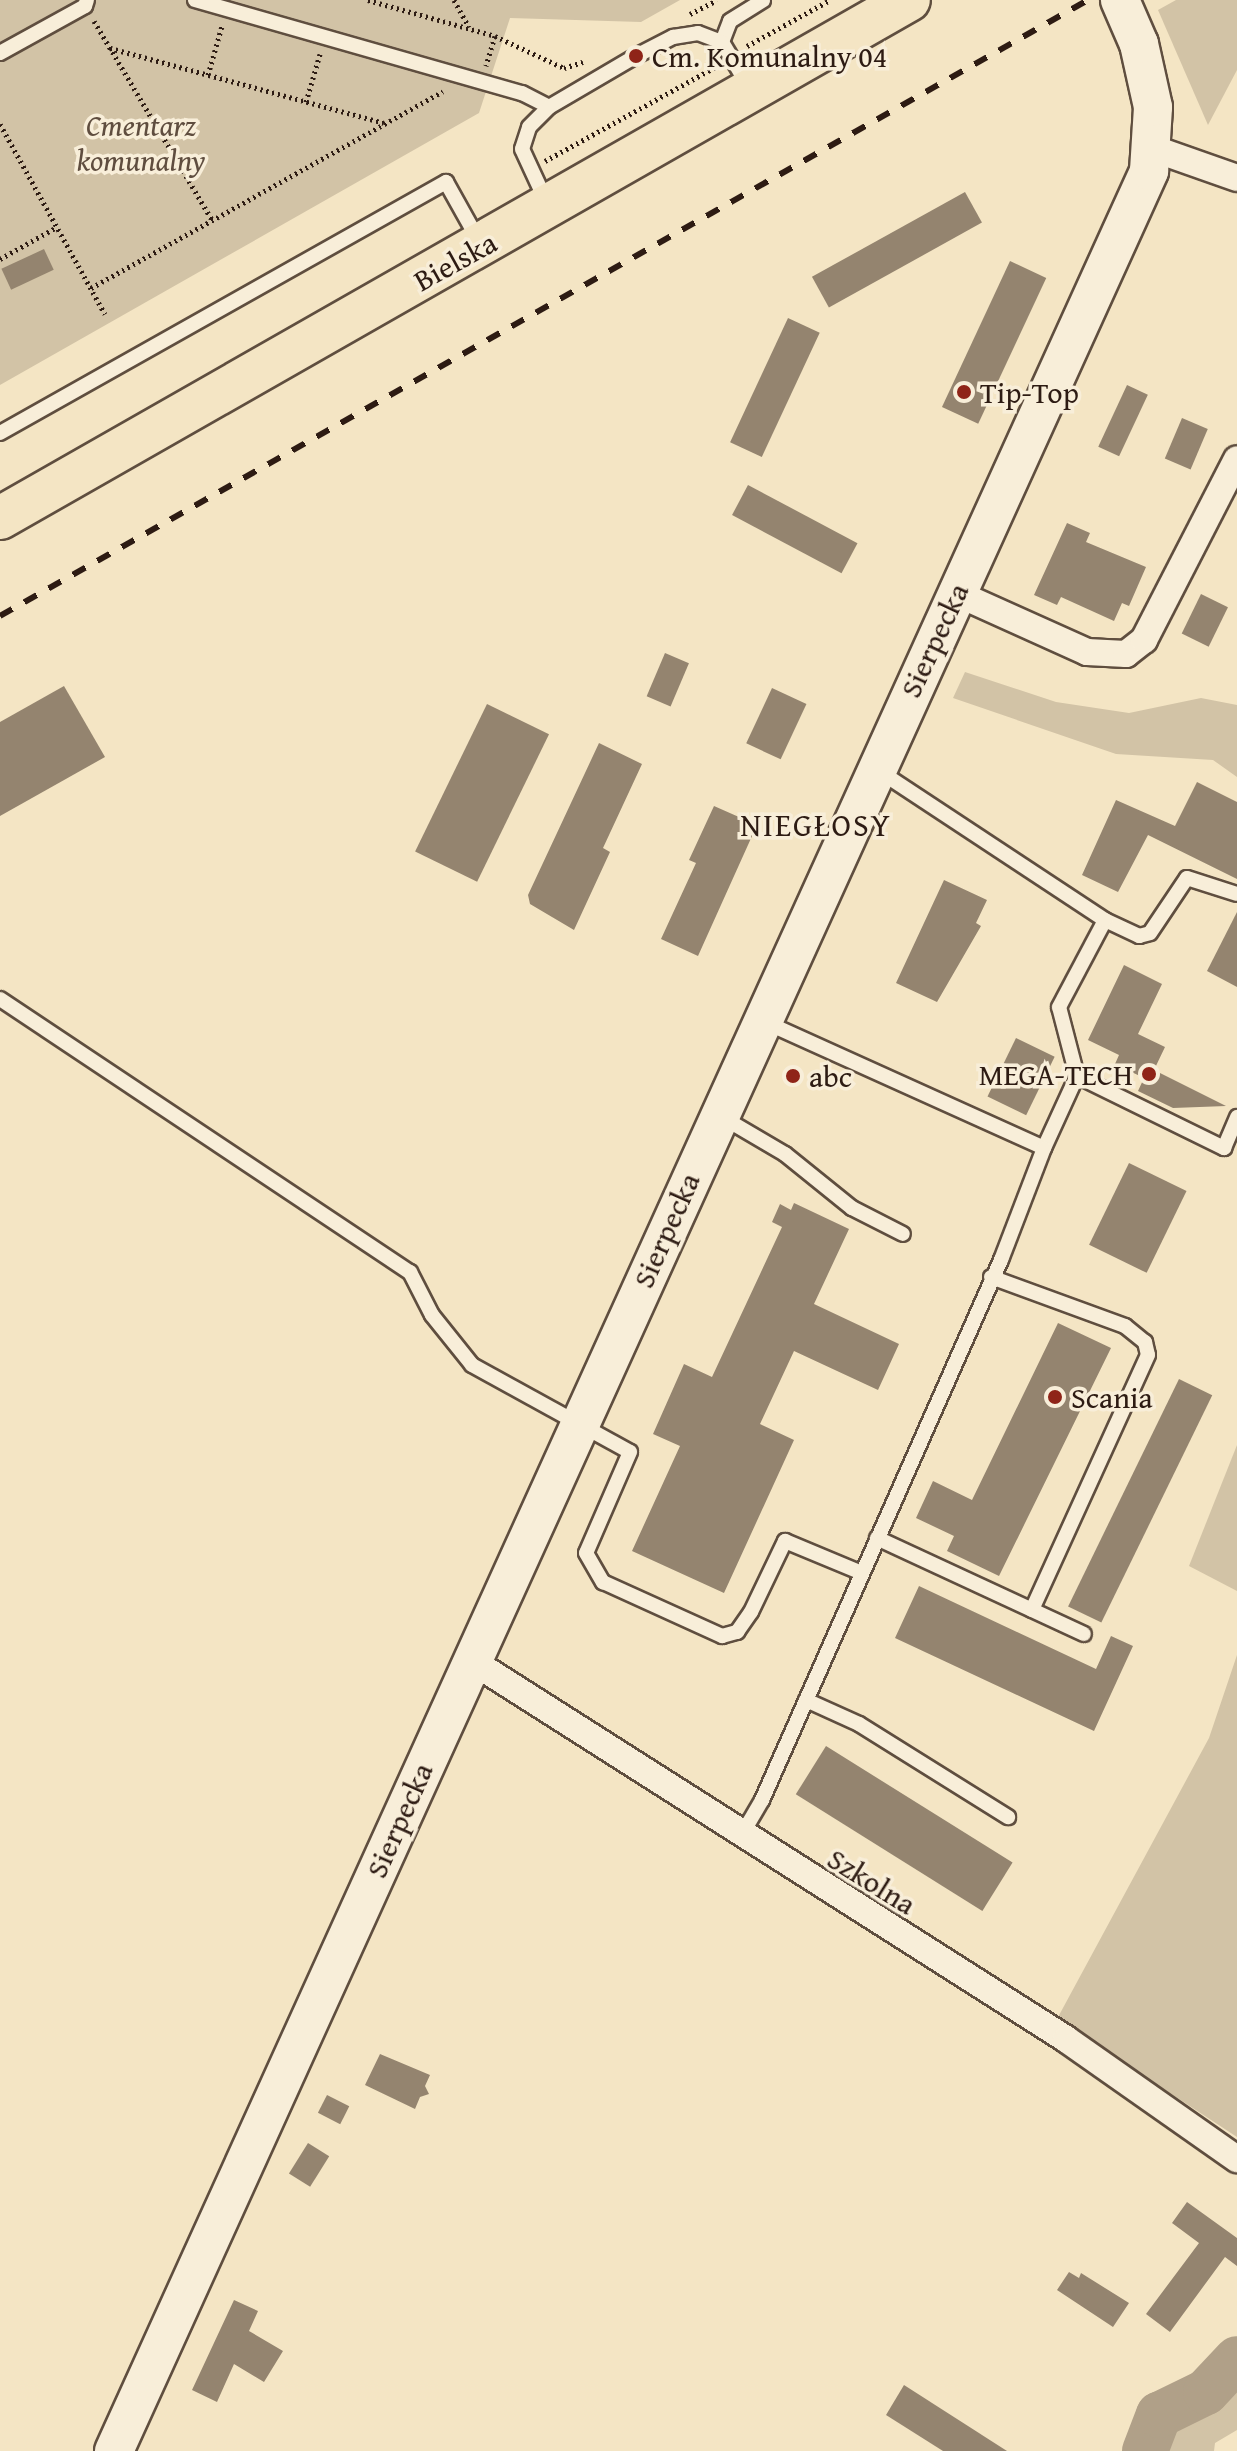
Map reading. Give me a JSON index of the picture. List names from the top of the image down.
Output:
{
  "streets": {
    "main road": ["Bielska"],
    "street": ["Sierpecka", "Szkolna"]
  },
  "crossings": [
    ["Sierpecka", "Szkolna"]
  ],
  "districts": ["NIEGŁOSY"],
  "parks": ["Cmentarz komunalny"],
  "places": [
    "Cm. Komunalny 04",
    "Tip-Top",
    "MEGA-TECH",
    "abc",
    "Scania"
  ]
}
